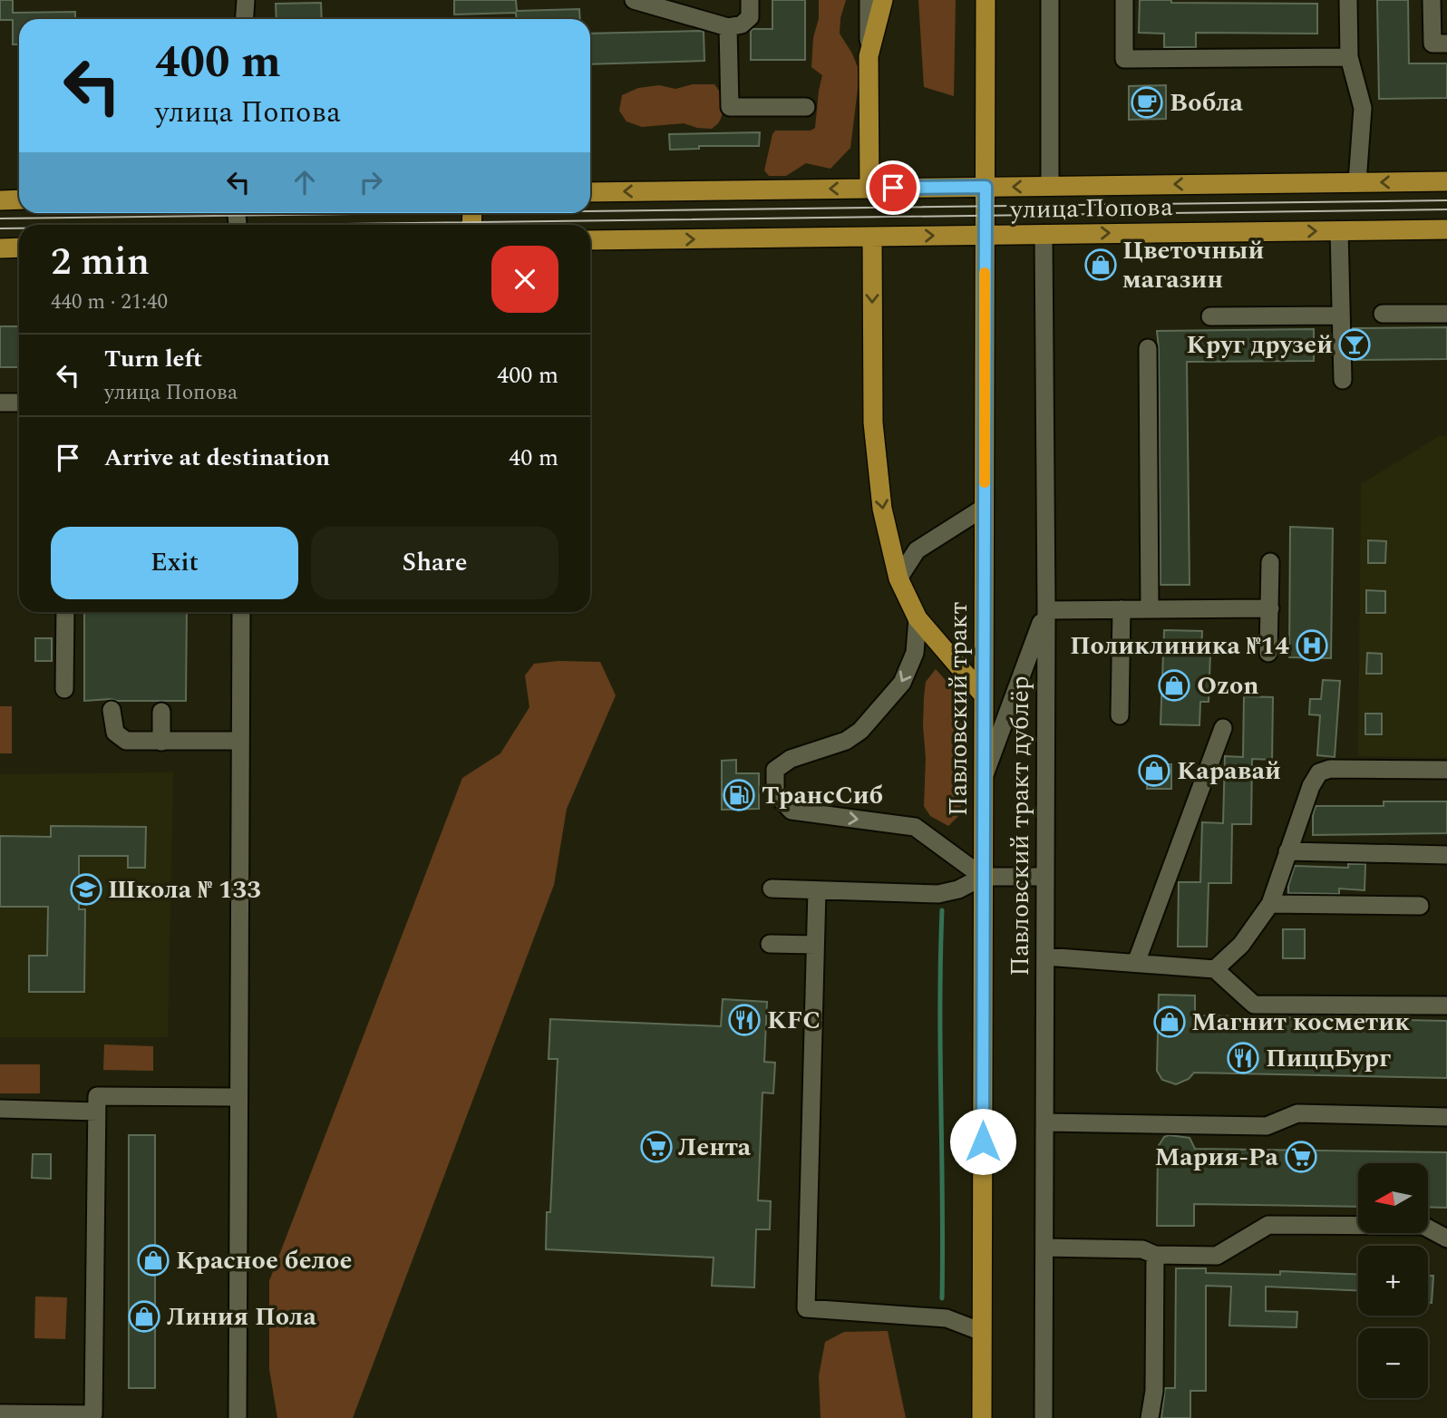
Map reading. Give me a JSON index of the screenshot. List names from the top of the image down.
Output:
{
  "streets": {
    "main road": ["улица Попова", "Павловский тракт"],
    "street": ["Павловский тракт дублёр"]
  },
  "crossings": [
    ["улица Попова", "Павловский тракт"],
    ["улица Попова", "Павловский тракт дублёр"]
  ],
  "places": {
    "cafe": ["Вобла"],
    "shop": [
      "Цветочный магазин",
      "Ozon",
      "Каравай",
      "Магнит косметик",
      "Красное белое",
      "Линия Пола"
    ],
    "bar": ["Круг друзей"],
    "hospital": ["Поликлиника №14"],
    "fuel station": ["ТрансСиб"],
    "school or university": ["Школа № 133"],
    "restaurant": ["KFC", "ПиццБург"],
    "supermarket": ["Лента", "Мария-Ра"]
  },
  "north": "left",
  "page": {
    "turn": ["400 m", "улица Попова"],
    "heading": ["2 min", "440 m · 21:40"],
    "list": [
      {
        "name": "Turn left",
        "note": "улица Попова",
        "value": "400 m"
      },
      {
        "name": "Arrive at destination",
        "value": "40 m"
      }
    ],
    "buttons": ["Exit", "Share"],
    "map_buttons": ["+", "−"]
  }
}
